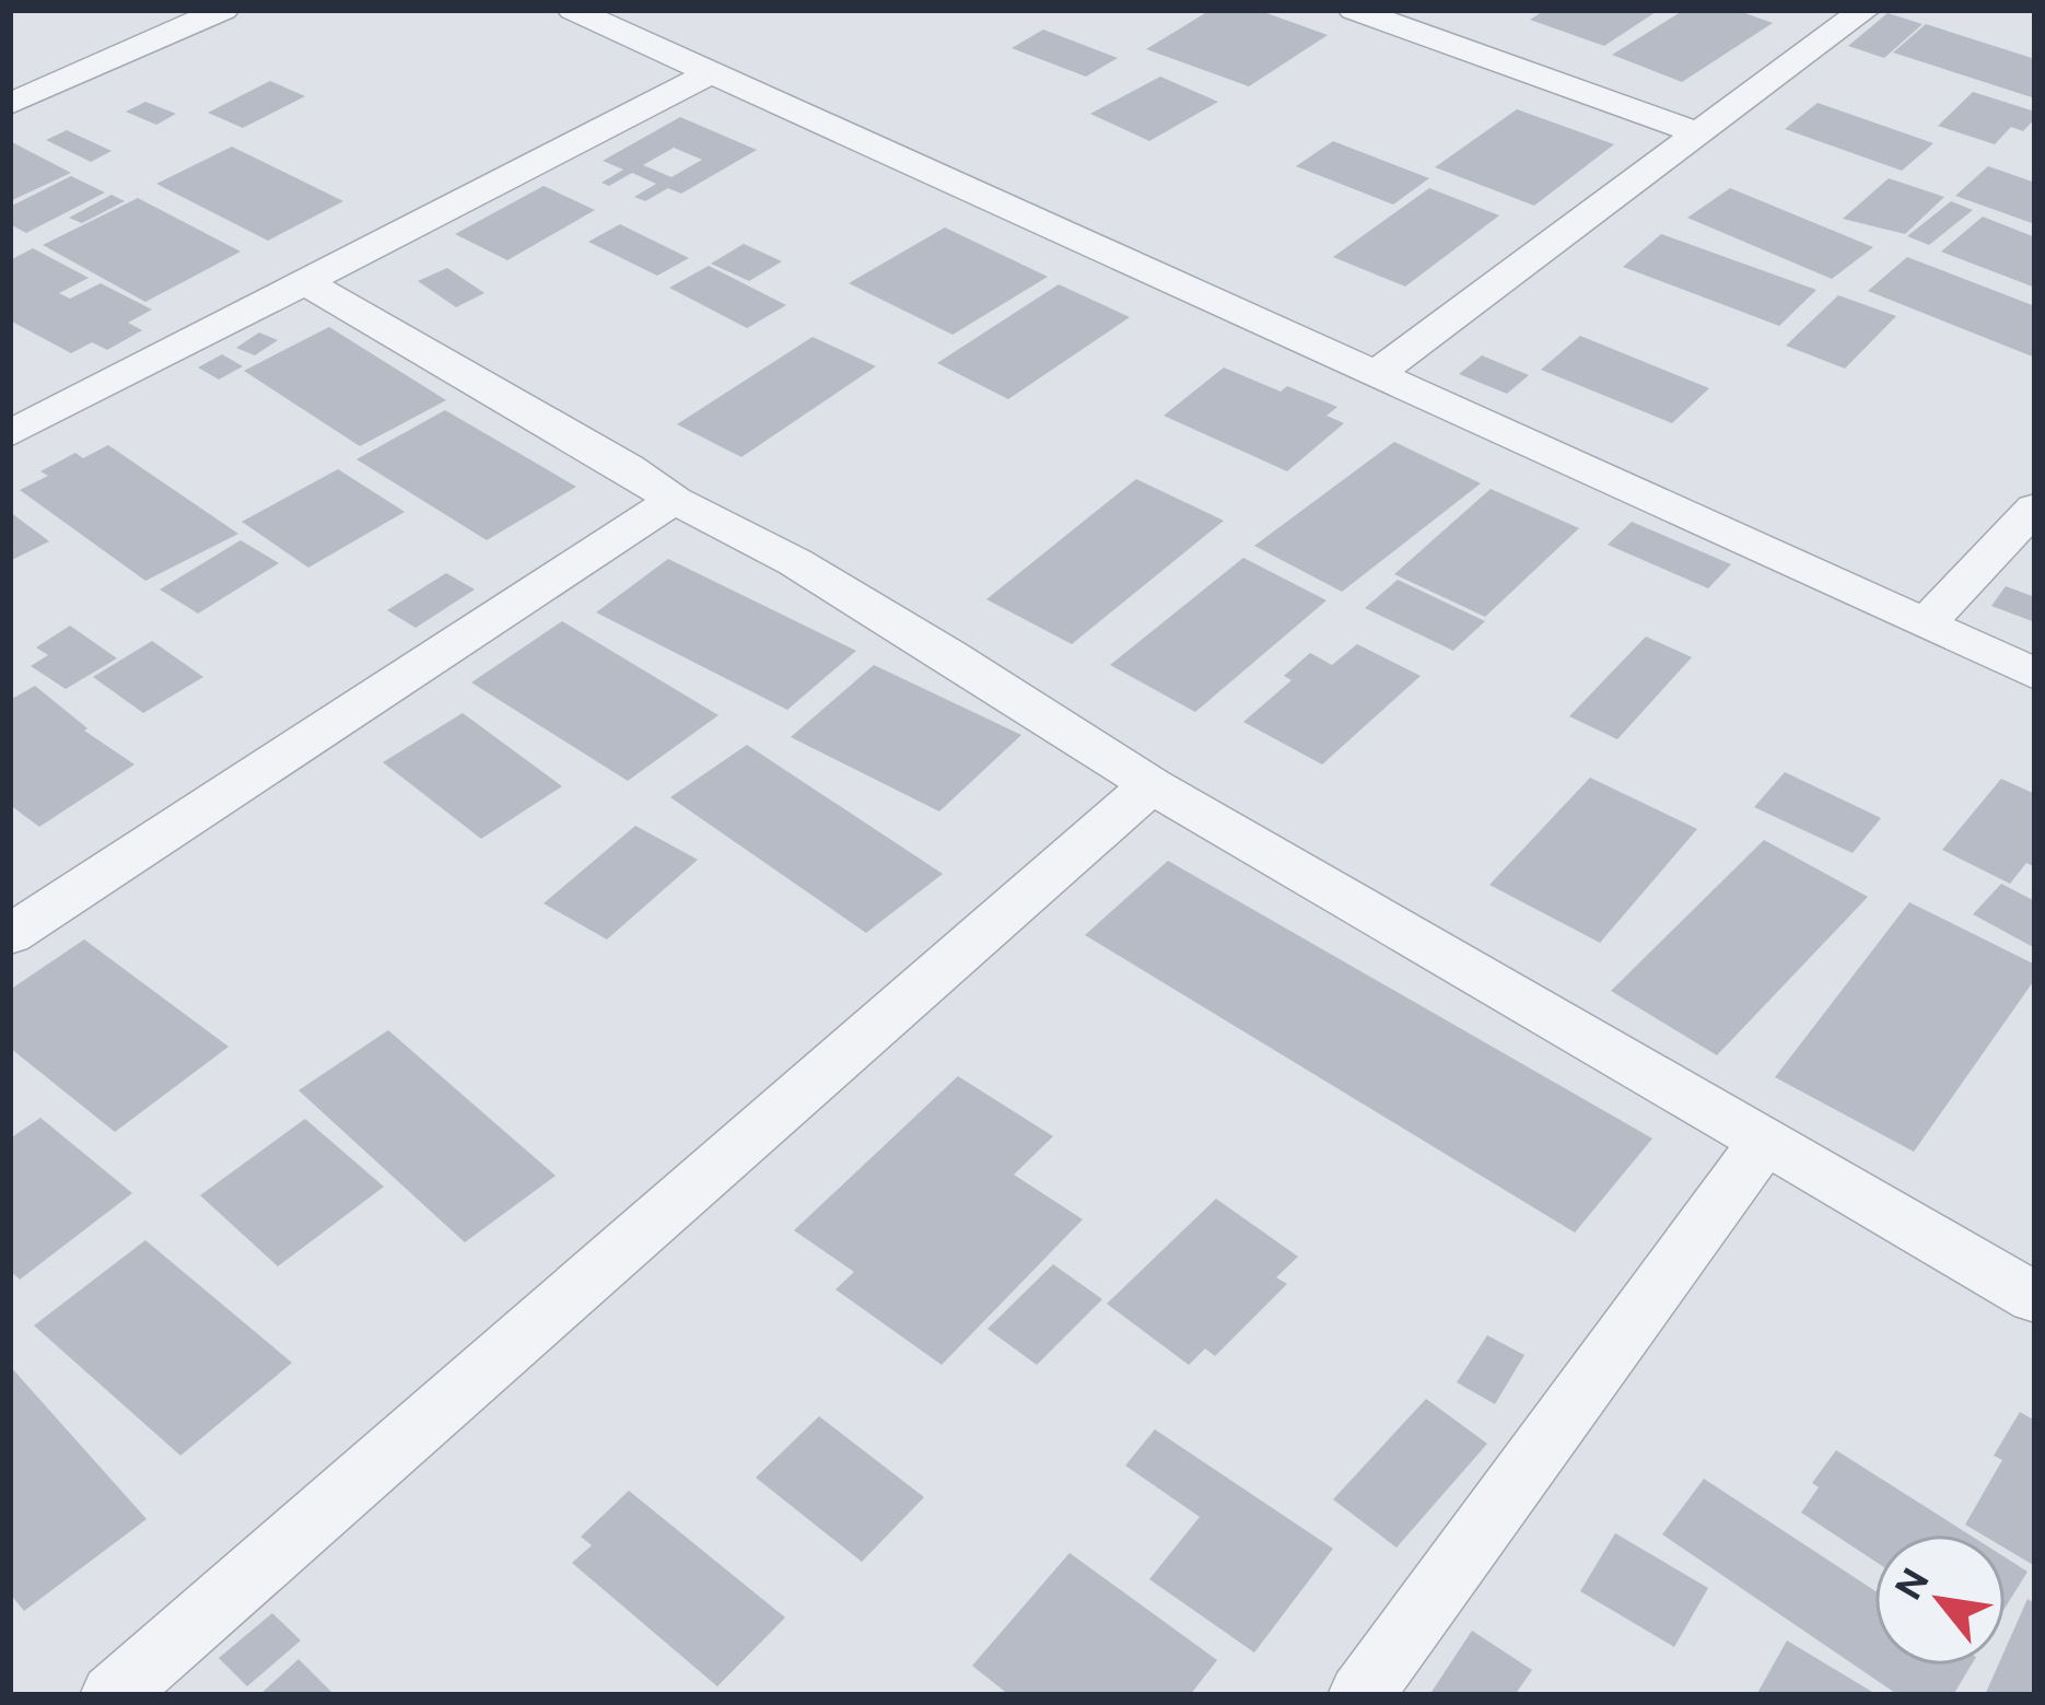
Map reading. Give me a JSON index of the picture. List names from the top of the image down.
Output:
{
  "north": "top left"
}
